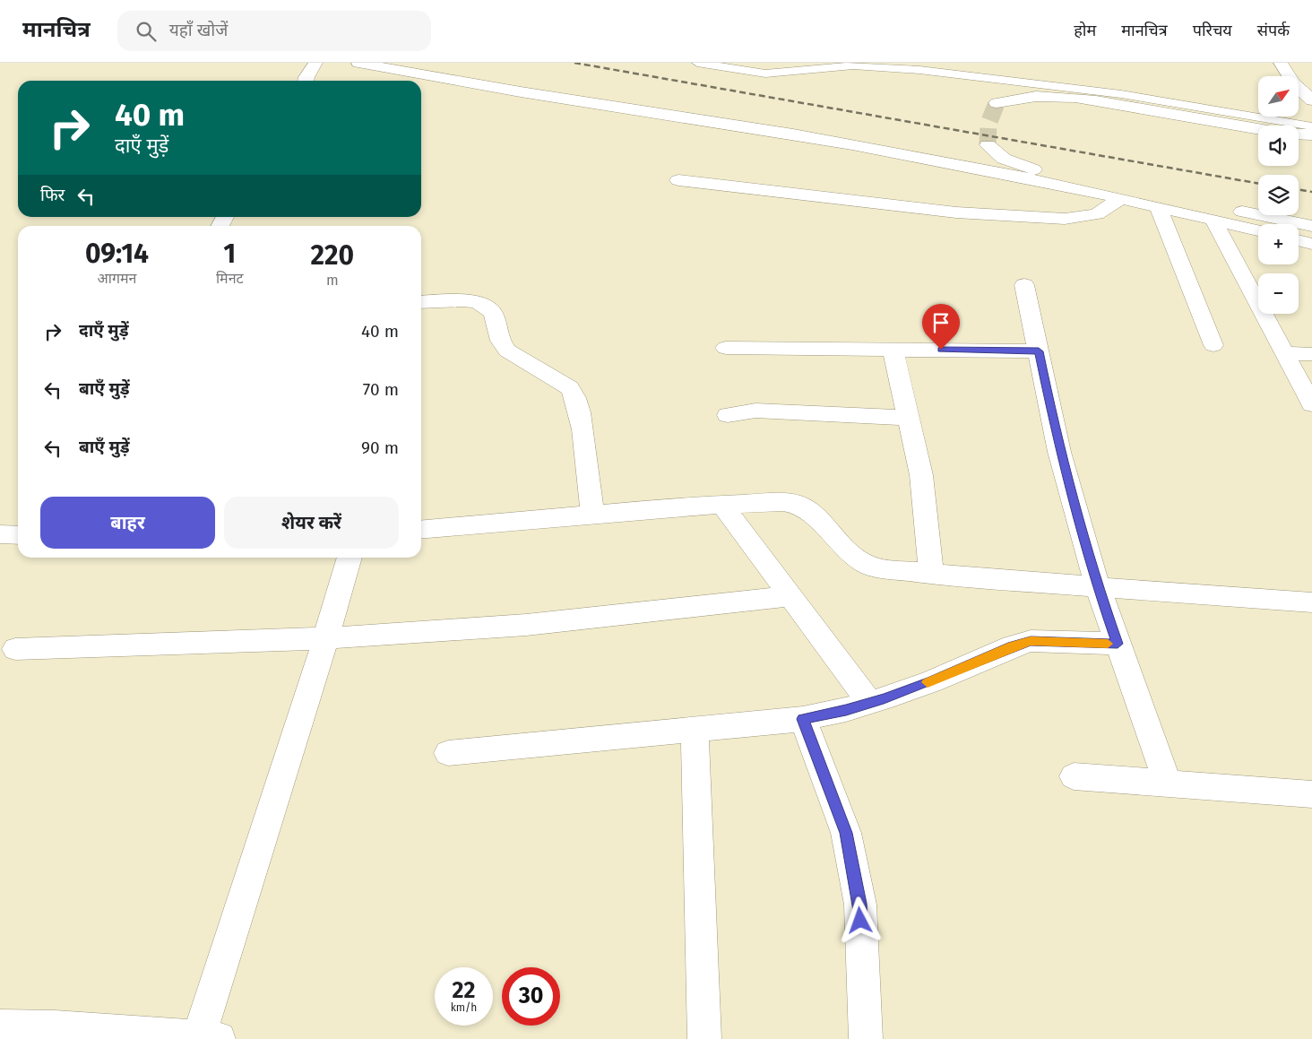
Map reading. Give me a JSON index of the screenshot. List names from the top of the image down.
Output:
{
  "north": "top right",
  "page": {
    "header": "मानचित्र",
    "search": "यहाँ खोजें",
    "nav": [
      "होम",
      "मानचित्र",
      "परिचय",
      "संपर्क"
    ],
    "map_buttons": ["+", "−"],
    "turn": ["40 m", "दाएँ मुड़ें"],
    "then": "फिर",
    "eta": [
      "09:14",
      "आगमन",
      "1",
      "मिनट",
      "220",
      "m"
    ],
    "list": [
      {
        "name": "दाएँ मुड़ें",
        "value": "40 m"
      },
      {
        "name": "बाएँ मुड़ें",
        "value": "70 m"
      },
      {
        "name": "बाएँ मुड़ें",
        "value": "90 m"
      }
    ],
    "buttons": ["बाहर", "शेयर करें"],
    "speed": "22 km/h",
    "limit": "30"
  }
}
